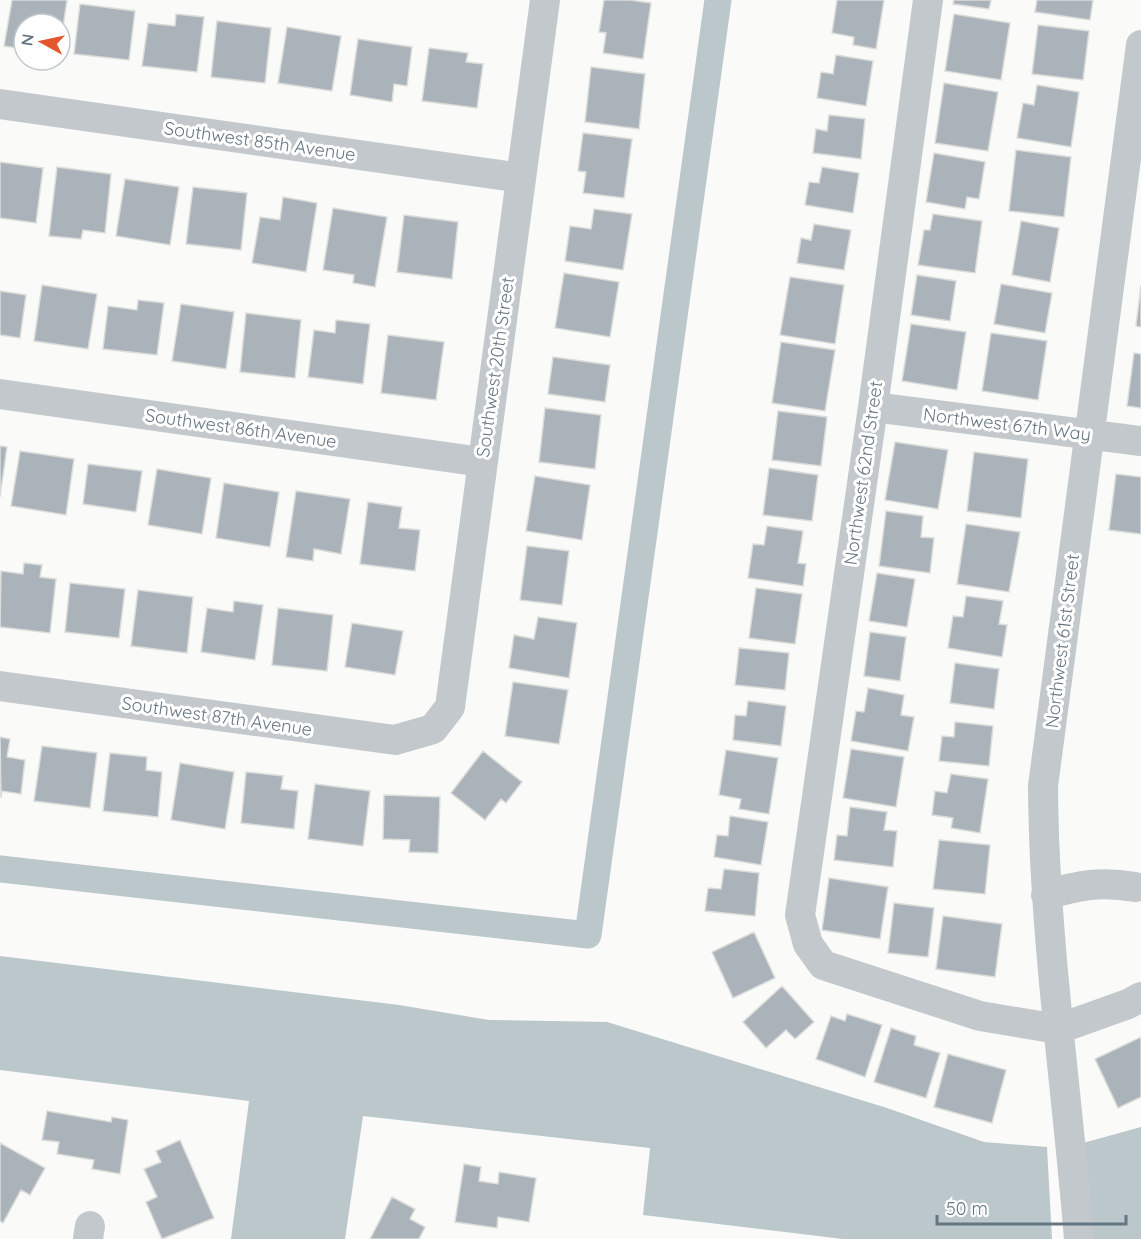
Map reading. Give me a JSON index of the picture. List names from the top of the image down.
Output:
{
  "streets": {
    "street": [
      "Southwest 85th Avenue",
      "Southwest 20th Street",
      "Northwest 67th Way",
      "Southwest 86th Avenue",
      "Northwest 62nd Street",
      "Northwest 61st Street",
      "Southwest 87th Avenue"
    ]
  },
  "crossings": [
    ["Southwest 85th Avenue", "Southwest 20th Street"],
    ["Southwest 20th Street", "Southwest 86th Avenue"],
    ["Southwest 20th Street", "Southwest 87th Avenue"],
    ["Northwest 67th Way", "Northwest 62nd Street"],
    ["Northwest 67th Way", "Northwest 61st Street"],
    ["Northwest 62nd Street", "Northwest 61st Street"]
  ],
  "scale_bar": "50 m",
  "north": "left"
}
